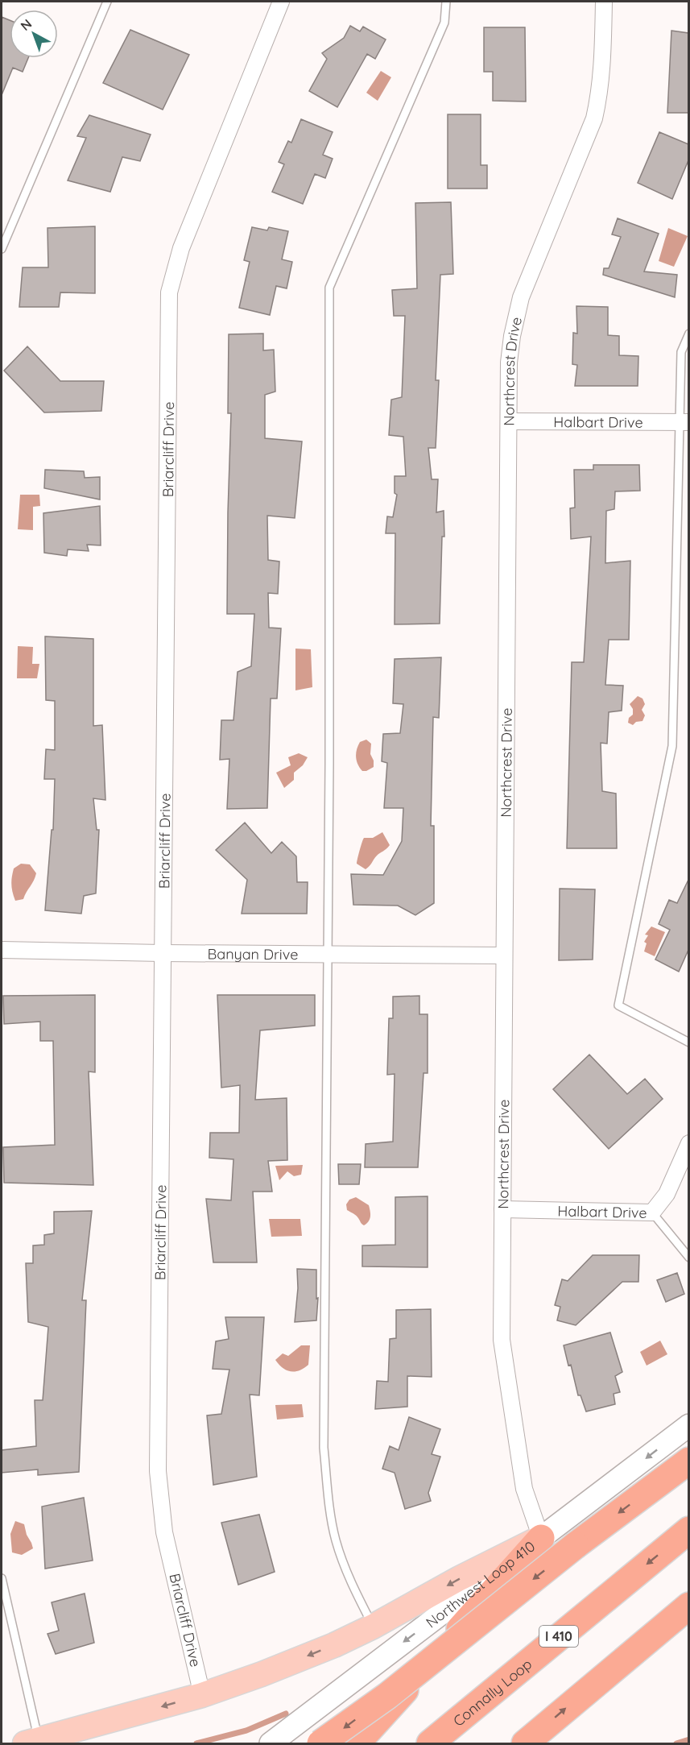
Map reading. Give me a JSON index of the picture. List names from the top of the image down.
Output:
{
  "streets": {
    "highway": ["I 410", "Connally Loop"],
    "main road": ["Northwest Loop 410"],
    "street": [
      "Northcrest Drive",
      "Halbart Drive",
      "Briarcliff Drive",
      "Banyan Drive"
    ]
  },
  "crossings": [
    ["Northcrest Drive", "Halbart Drive"],
    ["Northcrest Drive", "Banyan Drive"],
    ["Northcrest Drive", "Northwest Loop 410"],
    ["Briarcliff Drive", "Banyan Drive"]
  ],
  "north": "top left"
}
